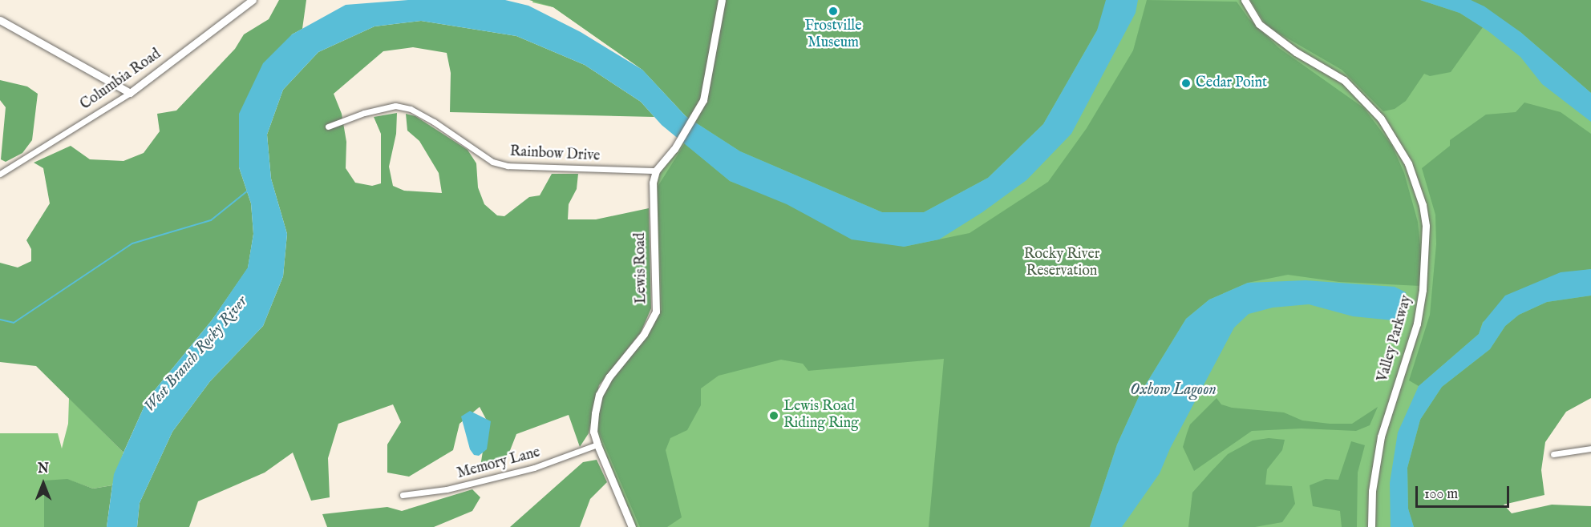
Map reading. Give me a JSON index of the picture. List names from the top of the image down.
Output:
{
  "streets": {
    "street": [
      "Columbia Road",
      "Rainbow Drive",
      "Lewis Road",
      "Valley Parkway",
      "Memory Lane"
    ]
  },
  "crossings": [
    ["Rainbow Drive", "Lewis Road"],
    ["Lewis Road", "Memory Lane"]
  ],
  "water": ["West Branch Rocky River", "Oxbow Lagoon"],
  "parks": ["Rocky River Reservation"],
  "places": ["Frostville Museum", "Cedar Point", "Lewis Road Riding Ring"],
  "scale_bar": "100 m",
  "north": "top"
}
